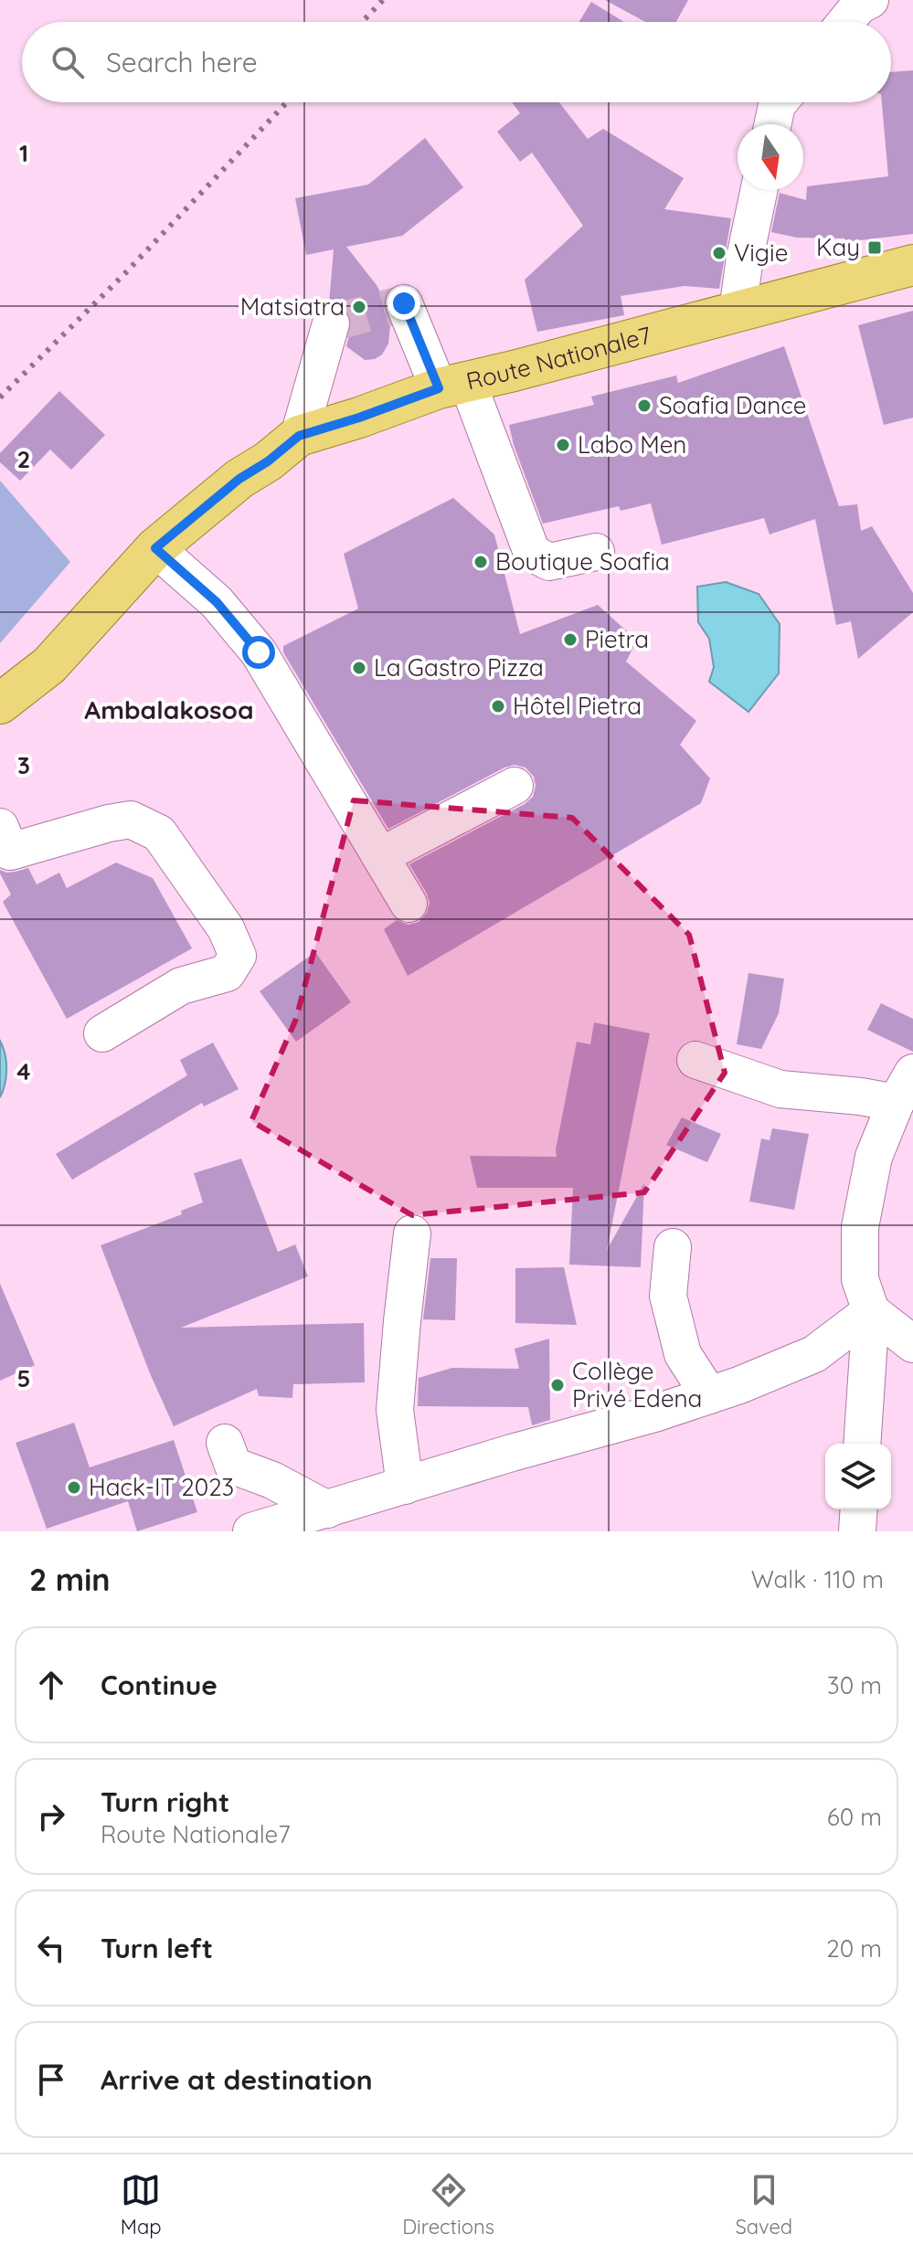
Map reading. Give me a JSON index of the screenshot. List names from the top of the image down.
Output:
{
  "streets": {
    "main road": ["Route Nationale7"]
  },
  "districts": ["Ambalakosoa"],
  "places": {
    "transit": ["Kay"],
    "other": [
      "Vigie",
      "Matsiatra",
      "Soafia Dance",
      "Labo Men",
      "Boutique Soafia",
      "Pietra",
      "La Gastro Pizza",
      "Hôtel Pietra",
      "Collège Privé Edena",
      "Hack-IT 2023"
    ]
  },
  "north": "bottom",
  "page": {
    "search": "Search here",
    "heading": ["2 min", "Walk · 110 m"],
    "list": [
      ["Continue", "30 m"],
      ["Turn right", "Route Nationale7", "60 m"],
      ["Turn left", "20 m"],
      "Arrive at destination"
    ],
    "nav": ["Map", "Directions", "Saved"]
  },
  "grid": {
    "rows": [
      "1",
      "2",
      "3",
      "4",
      "5"
    ]
  }
}
